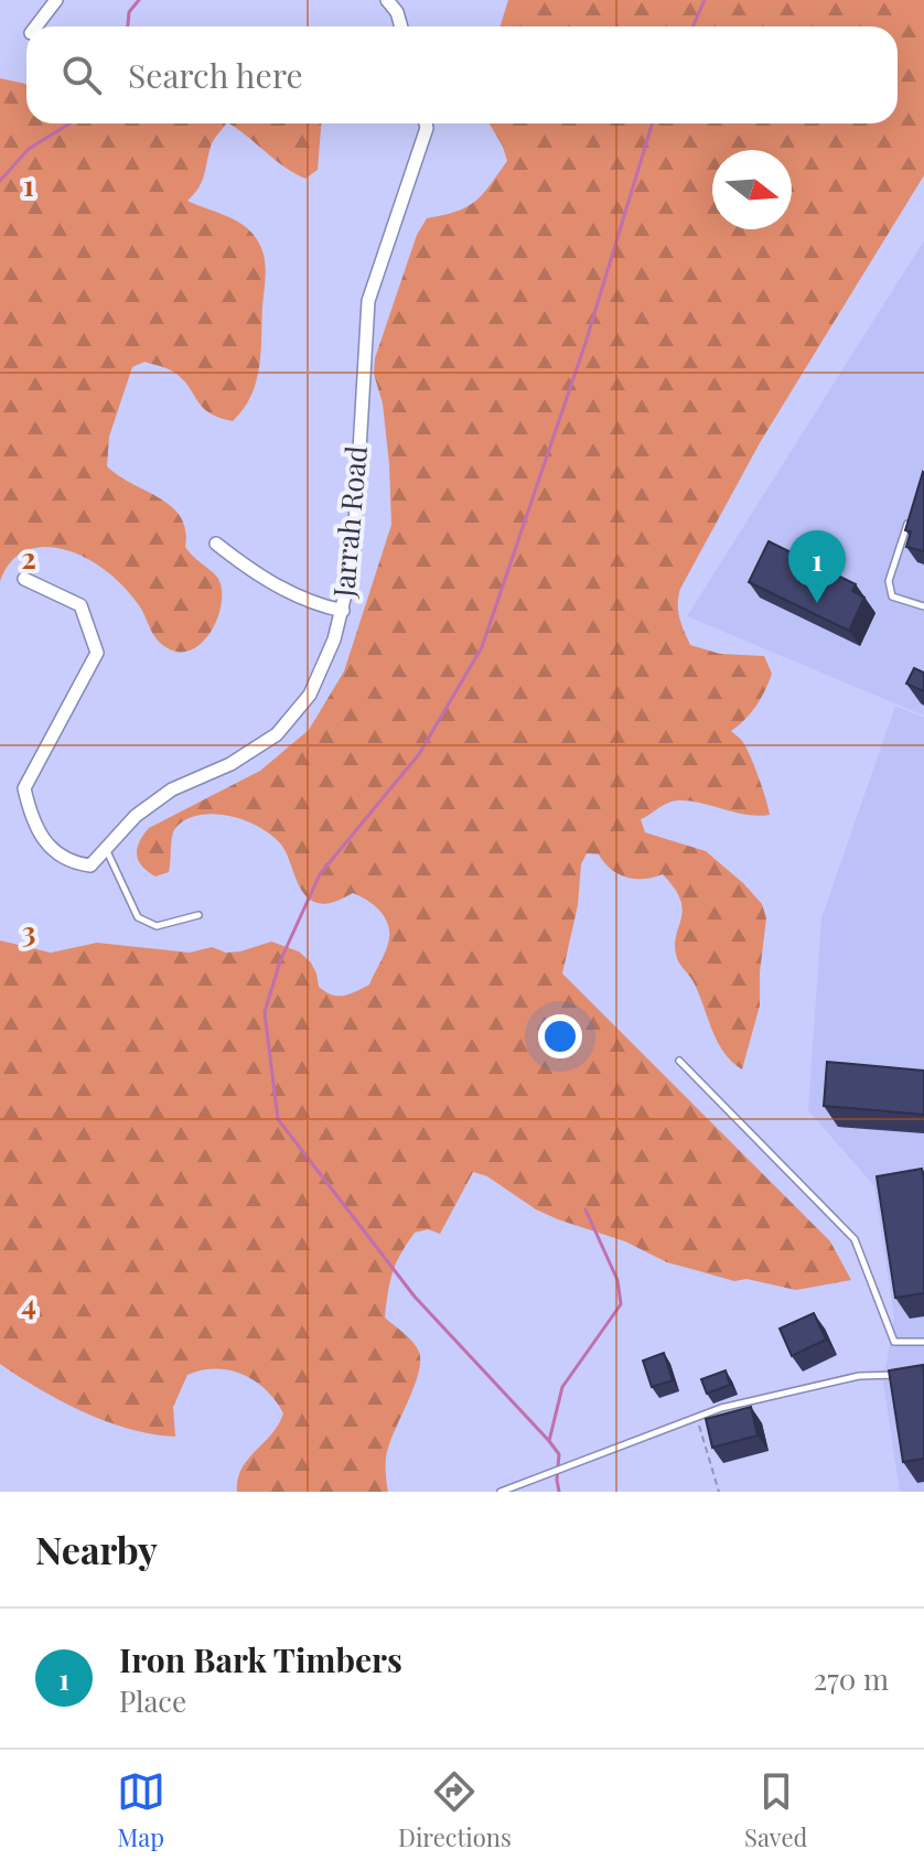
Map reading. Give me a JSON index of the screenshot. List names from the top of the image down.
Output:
{
  "streets": {
    "street": ["Jarrah Road"]
  },
  "north": "right",
  "page": {
    "search": "Search here",
    "pins": "1",
    "heading": "Nearby",
    "list": [
      {
        "mark": "1",
        "name": "Iron Bark Timbers",
        "note": "Place",
        "value": "270 m"
      }
    ],
    "nav": ["Map", "Directions", "Saved"]
  },
  "grid": {
    "rows": [
      "1",
      "2",
      "3",
      "4"
    ]
  }
}
